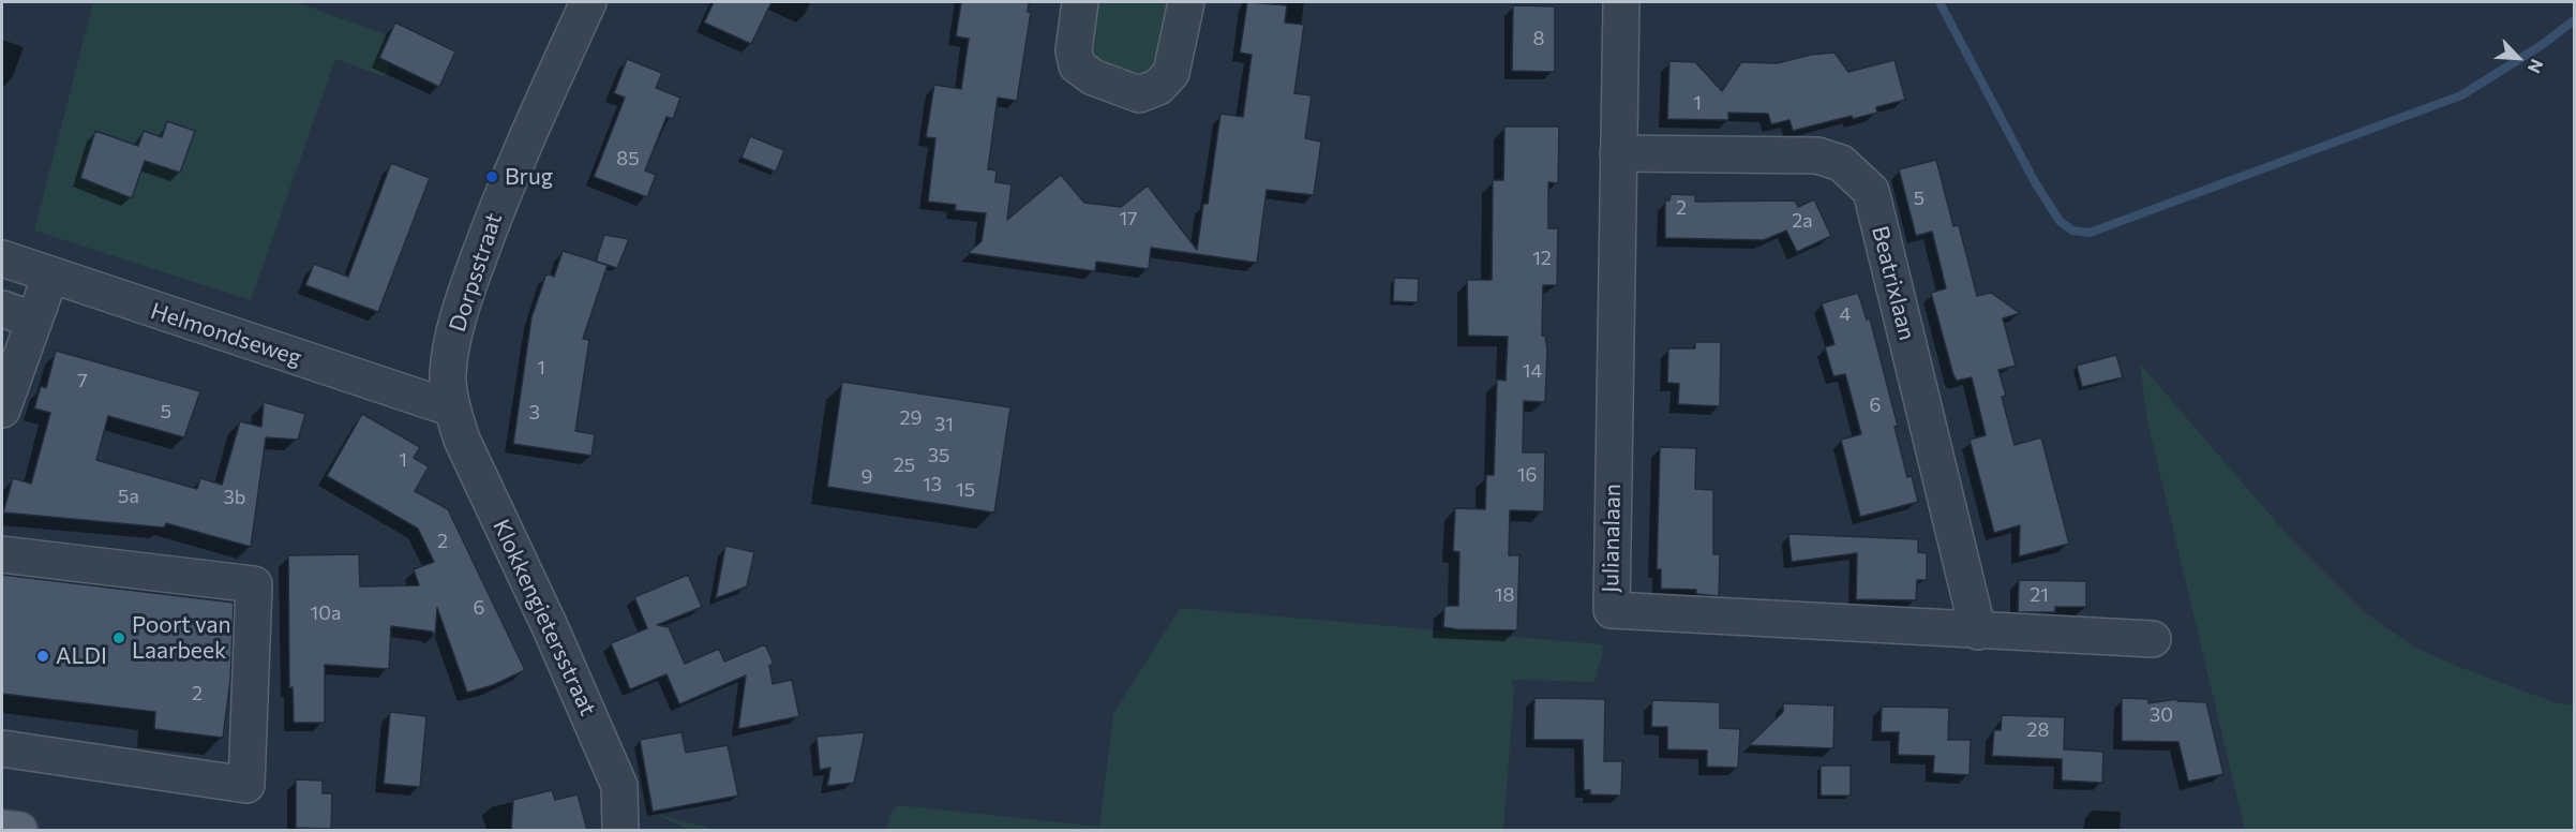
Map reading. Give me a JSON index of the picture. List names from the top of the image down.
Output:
{
  "streets": {
    "street": [
      "Dorpsstraat",
      "Beatrixlaan",
      "Helmondseweg",
      "Julianalaan",
      "Klokkengietersstraat"
    ]
  },
  "crossings": [
    ["Dorpsstraat", "Helmondseweg"],
    ["Dorpsstraat", "Klokkengietersstraat"],
    ["Beatrixlaan", "Julianalaan"],
    ["Helmondseweg", "Klokkengietersstraat"]
  ],
  "places": ["Brug", "Poort van Laarbeek", "ALDI"],
  "house_numbers": [
    "8",
    "1",
    "85",
    "5",
    "2",
    "17",
    "2a",
    "12",
    "4",
    "1",
    "14",
    "7",
    "6",
    "5",
    "3",
    "29",
    "31",
    "35",
    "1",
    "25",
    "16",
    "9",
    "13",
    "15",
    "5a",
    "3b",
    "2",
    "18",
    "21",
    "6",
    "10a",
    "2",
    "30",
    "28"
  ],
  "north": "bottom right"
}
